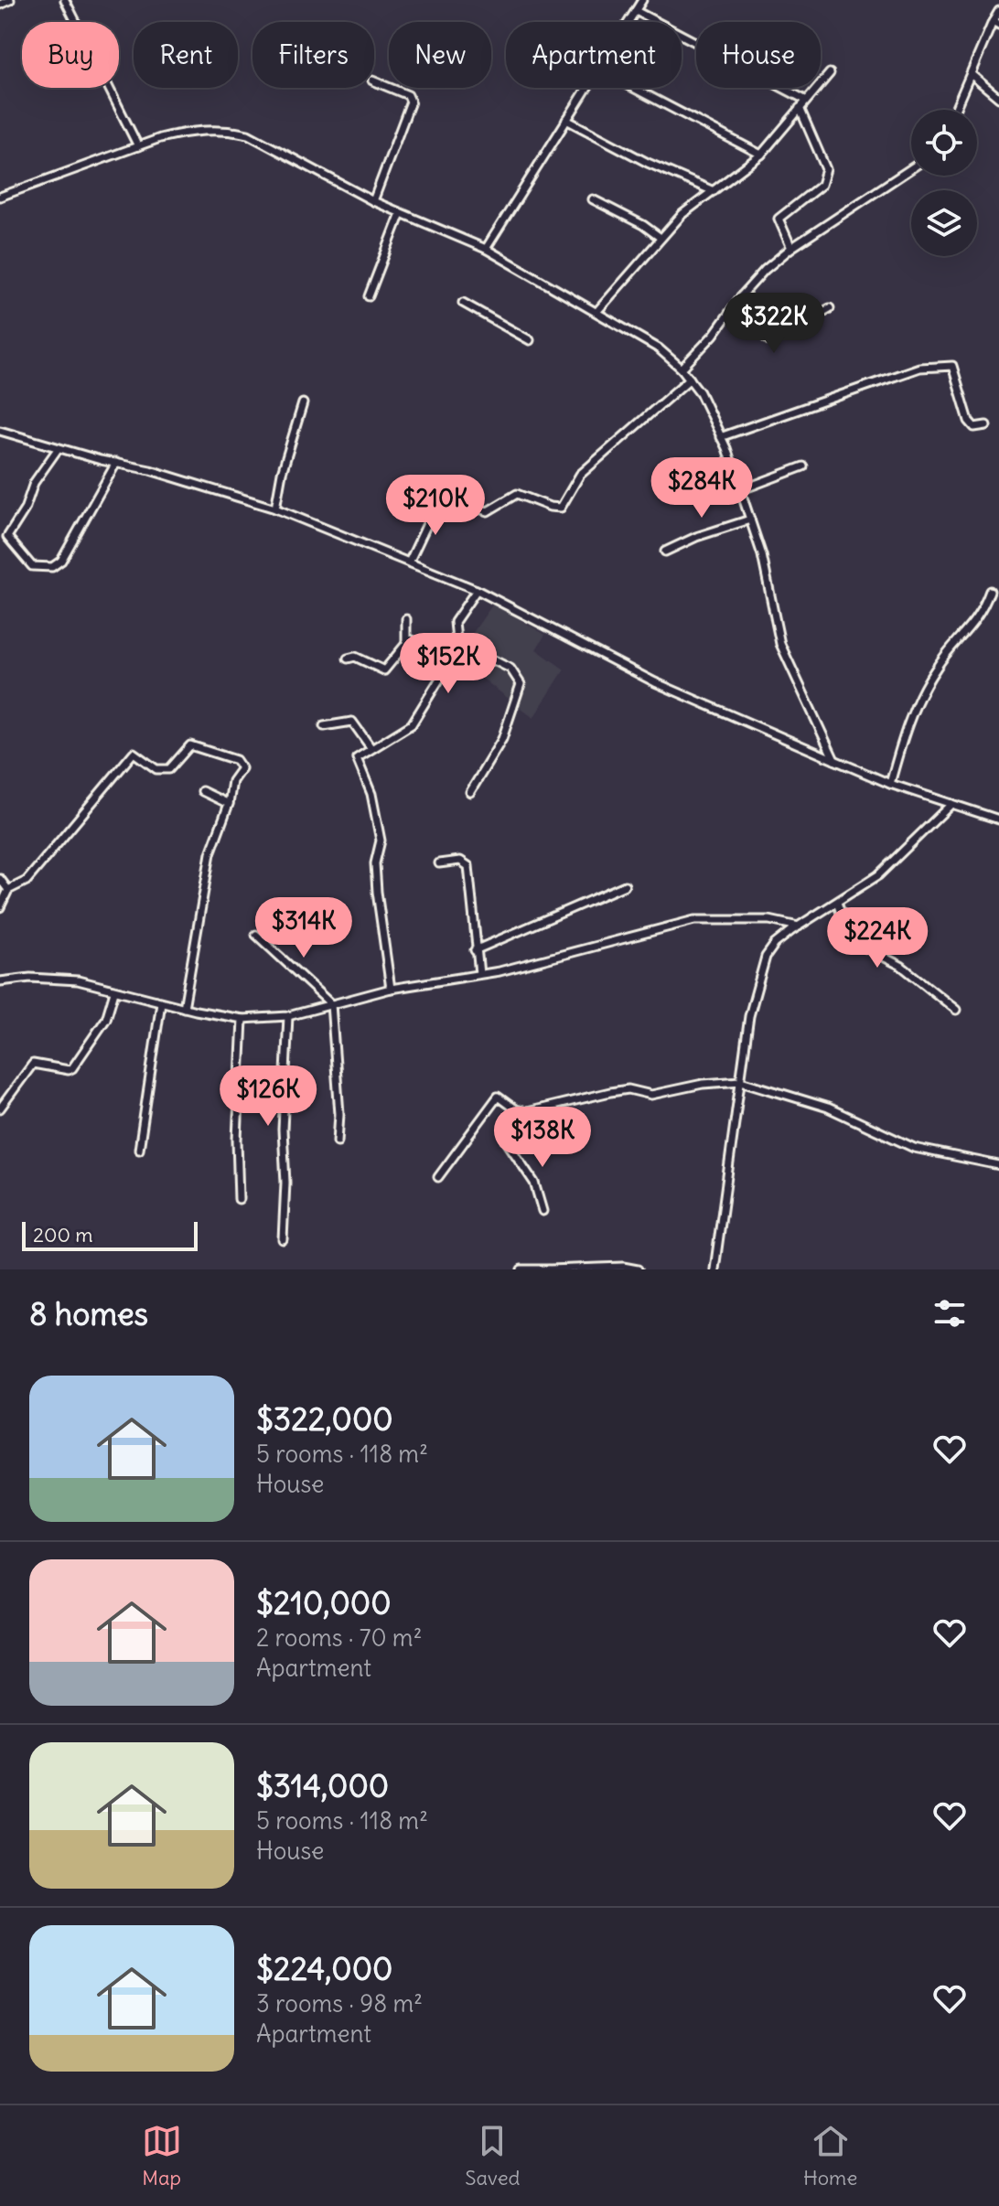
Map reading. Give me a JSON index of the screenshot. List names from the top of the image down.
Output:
{
  "scale_bar": "200 m",
  "page": {
    "chip": [
      "Buy",
      "Rent",
      "Filters",
      "New",
      "Apartment",
      "House"
    ],
    "price": [
      "$322K",
      "$284K",
      "$210K",
      "$152K",
      "$314K",
      "$224K",
      "$126K",
      "$138K"
    ],
    "scale": "200 m",
    "heading": "8 homes",
    "list": [
      {
        "name": "$322,000",
        "note": "5 rooms · 118 m² · House"
      },
      {
        "name": "$210,000",
        "note": "2 rooms · 70 m² · Apartment"
      },
      {
        "name": "$314,000",
        "note": "5 rooms · 118 m² · House"
      },
      {
        "name": "$224,000",
        "note": "3 rooms · 98 m² · Apartment"
      }
    ],
    "tabs": ["Map", "Saved", "Home"]
  }
}
